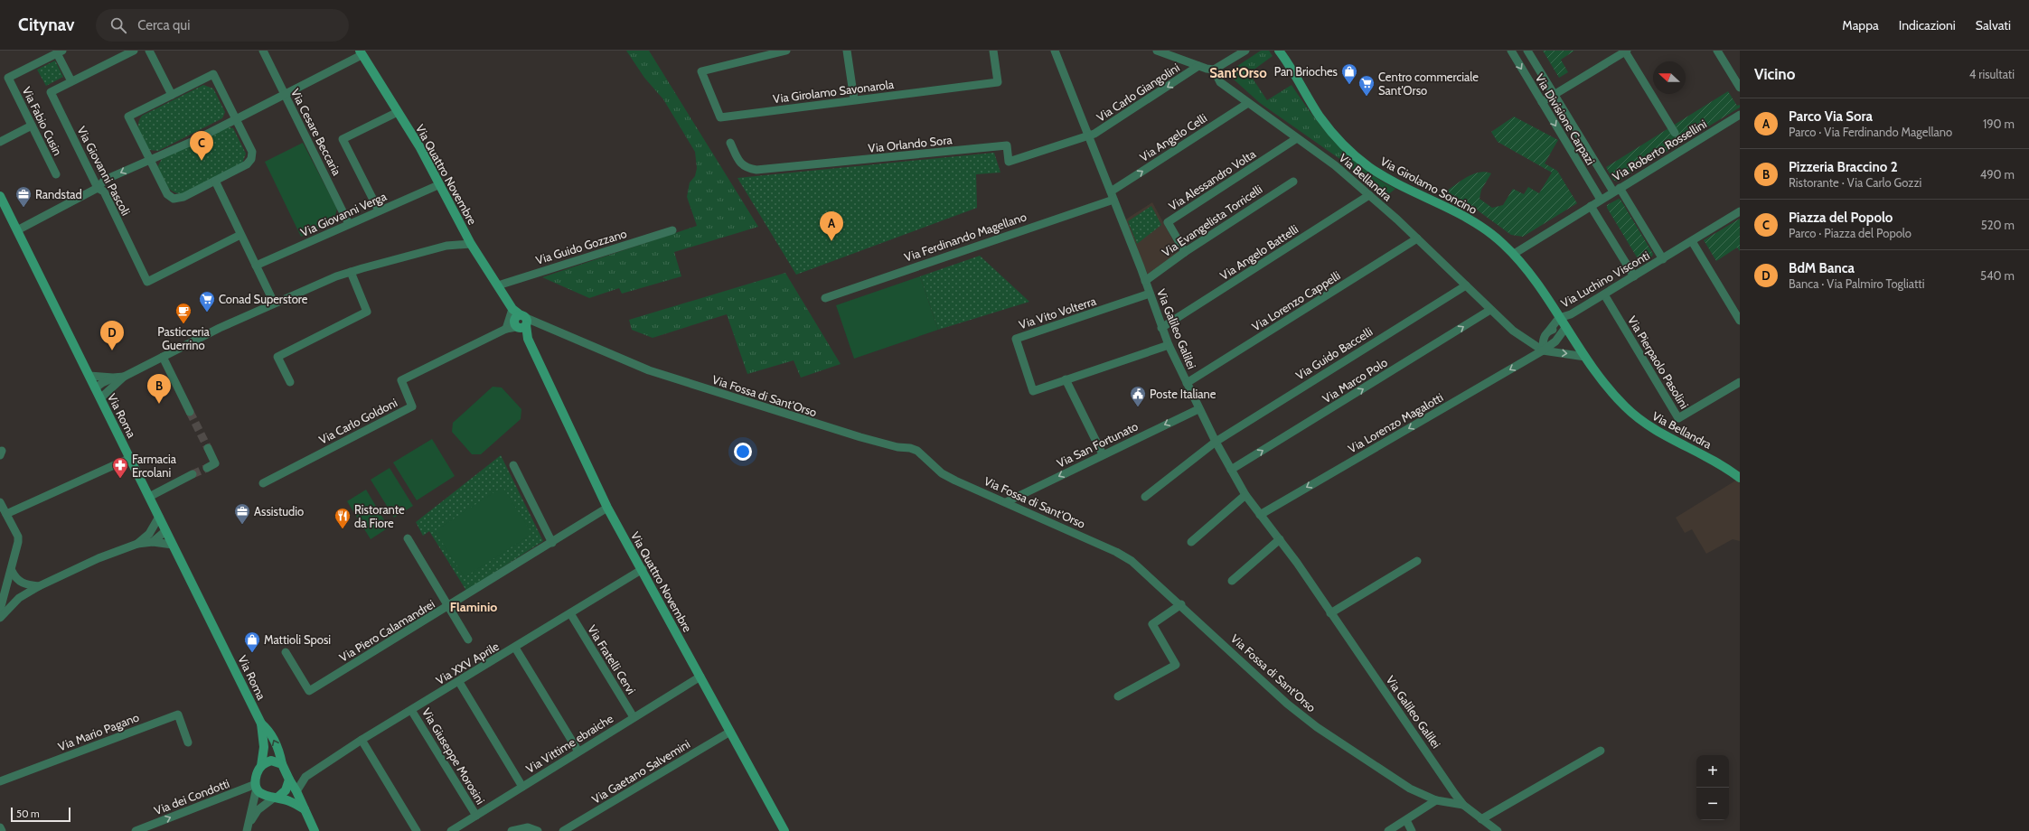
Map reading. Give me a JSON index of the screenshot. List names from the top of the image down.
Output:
{
  "streets": {
    "main road": [
      "Via Quattro Novembre",
      "Via Bellandra",
      "Via Girolamo Soncino",
      "Via Roma"
    ],
    "street": [
      "Via Girolamo Savonarola",
      "Via Carlo Giangolini",
      "Via Divisione Carpazi",
      "Via Fabio Cusin",
      "Via Cesare Beccaria",
      "Via Angelo Celli",
      "Via Orlando Sora",
      "Via Roberto Rossellini",
      "Via Giovanni Pascoli",
      "Via Alessandro Volta",
      "Via Giovanni Verga",
      "Via Evangelista Torricelli",
      "Via Ferdinando Magellano",
      "Via Guido Gozzano",
      "Via Angelo Battelli",
      "Via Luchino Visconti",
      "Via Lorenzo Cappelli",
      "Via Vito Volterra",
      "Via Galileo Galilei",
      "Via Guido Baccelli",
      "Via Pierpaolo Pasolini",
      "Via Marco Polo",
      "Via Fossa di Sant'Orso",
      "Via Carlo Goldoni",
      "Via Lorenzo Magalotti",
      "Via San Fortunato",
      "Via Piero Calamandrei",
      "Via Fratelli Cervi",
      "Via XXV Aprile",
      "Via Mario Pagano",
      "Via Vittime ebraiche",
      "Via Giuseppe Morosini",
      "Via Gaetano Salvemini",
      "Via dei Condotti"
    ]
  },
  "crossings": [
    ["Via Carlo Giangolini", "Via Orlando Sora"],
    ["Via Carlo Giangolini", "Via Galileo Galilei"],
    ["Via Divisione Carpazi", "Via Roberto Rossellini"],
    ["Via Divisione Carpazi", "Via Luchino Visconti"],
    ["Via Cesare Beccaria", "Via Giovanni Verga"],
    ["Via Angelo Celli", "Via Bellandra"],
    ["Via Angelo Celli", "Via Ferdinando Magellano"],
    ["Via Angelo Celli", "Via Galileo Galilei"],
    ["Via Orlando Sora", "Via Galileo Galilei"],
    ["Via Roberto Rossellini", "Via Girolamo Soncino"],
    ["Via Roberto Rossellini", "Via Luchino Visconti"],
    ["Via Quattro Novembre", "Via Giovanni Verga"],
    ["Via Quattro Novembre", "Via Guido Gozzano"],
    ["Via Quattro Novembre", "Via Fossa di Sant'Orso"],
    ["Via Quattro Novembre", "Via Carlo Goldoni"],
    ["Via Quattro Novembre", "Via Piero Calamandrei"],
    ["Via Quattro Novembre", "Via XXV Aprile"],
    ["Via Quattro Novembre", "Via Vittime ebraiche"],
    ["Via Quattro Novembre", "Via Gaetano Salvemini"],
    ["Via Bellandra", "Via Alessandro Volta"],
    ["Via Bellandra", "Via Girolamo Soncino"],
    ["Via Bellandra", "Via Angelo Battelli"],
    ["Via Bellandra", "Via Lorenzo Cappelli"],
    ["Via Bellandra", "Via Guido Baccelli"],
    ["Via Bellandra", "Via Marco Polo"],
    ["Via Bellandra", "Via Lorenzo Magalotti"],
    ["Via Alessandro Volta", "Via Evangelista Torricelli"],
    ["Via Girolamo Soncino", "Via Luchino Visconti"],
    ["Via Girolamo Soncino", "Via Lorenzo Magalotti"],
    ["Via Evangelista Torricelli", "Via Galileo Galilei"],
    ["Via Ferdinando Magellano", "Via Galileo Galilei"],
    ["Via Angelo Battelli", "Via Galileo Galilei"],
    ["Via Luchino Visconti", "Via Pierpaolo Pasolini"],
    ["Via Lorenzo Cappelli", "Via Galileo Galilei"],
    ["Via Vito Volterra", "Via Galileo Galilei"],
    ["Via Galileo Galilei", "Via Guido Baccelli"],
    ["Via Galileo Galilei", "Via Marco Polo"],
    ["Via Galileo Galilei", "Via Fossa di Sant'Orso"],
    ["Via Galileo Galilei", "Via Lorenzo Magalotti"],
    ["Via Galileo Galilei", "Via San Fortunato"],
    ["Via Fossa di Sant'Orso", "Via Carlo Goldoni"],
    ["Via Fossa di Sant'Orso", "Via San Fortunato"],
    ["Via Roma", "Via XXV Aprile"],
    ["Via Roma", "Via dei Condotti"],
    ["Via Fratelli Cervi", "Via XXV Aprile"],
    ["Via Fratelli Cervi", "Via Vittime ebraiche"],
    ["Via XXV Aprile", "Via Giuseppe Morosini"],
    ["Via XXV Aprile", "Via dei Condotti"],
    ["Via Vittime ebraiche", "Via Giuseppe Morosini"]
  ],
  "one_way": [
    "Via Carlo Giangolini",
    "Via Angelo Celli",
    "Via Marco Polo",
    "Via Lorenzo Magalotti",
    "Via San Fortunato",
    "Via dei Condotti"
  ],
  "districts": ["Sant'Orso", "Flaminio"],
  "places": {
    "shop": ["Pan Brioches", "Mattioli Sposi"],
    "supermarket": ["Centro commerciale Sant'Orso", "Conad Superstore"],
    "office": ["Randstad", "Assistudio"],
    "cafe": ["Pasticceria Guerrino"],
    "public building": ["Poste Italiane"],
    "pharmacy": ["Farmacia Ercolani"],
    "restaurant": ["Ristorante da Fiore"]
  },
  "scale_bar": "50 m",
  "north": "left",
  "page": {
    "header": "Citynav",
    "search": "Cerca qui",
    "nav": ["Mappa", "Indicazioni", "Salvati"],
    "heading": ["Vicino", "4 risultati"],
    "list": [
      {
        "mark": "A",
        "name": "Parco Via Sora",
        "note": "Parco · Via Ferdinando Magellano",
        "value": "190 m"
      },
      {
        "mark": "B",
        "name": "Pizzeria Braccino 2",
        "note": "Ristorante · Via Carlo Gozzi",
        "value": "490 m"
      },
      {
        "mark": "C",
        "name": "Piazza del Popolo",
        "note": "Parco · Piazza del Popolo",
        "value": "520 m"
      },
      {
        "mark": "D",
        "name": "BdM Banca",
        "note": "Banca · Via Palmiro Togliatti",
        "value": "540 m"
      }
    ],
    "pins": [
      "C",
      "A",
      "D",
      "B"
    ],
    "map_buttons": ["+", "−"],
    "scale": "50 m"
  }
}
